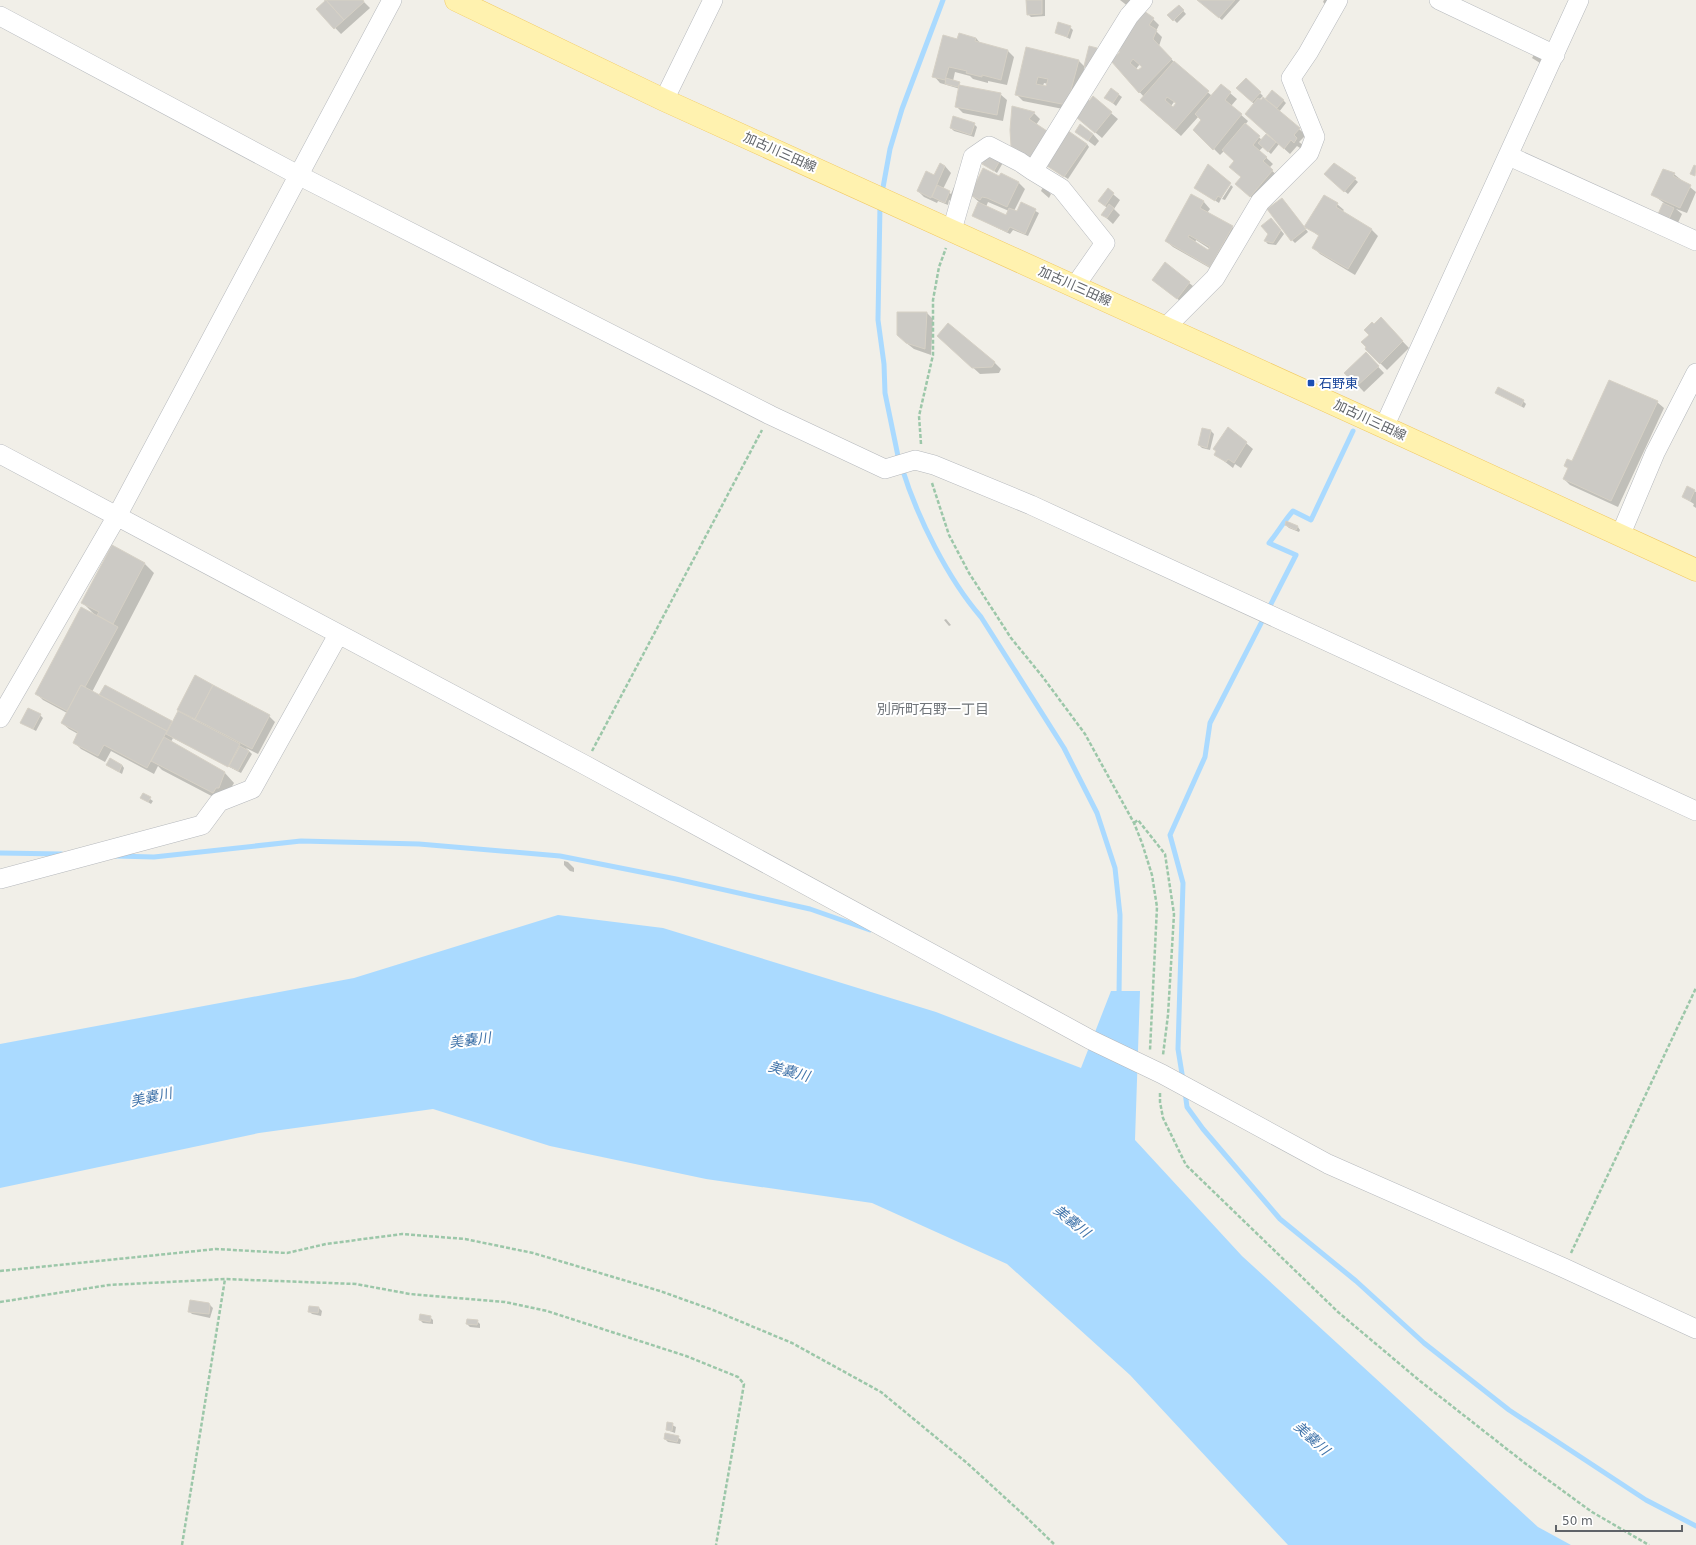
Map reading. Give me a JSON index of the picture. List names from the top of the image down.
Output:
{
  "streets": {
    "main road": ["加古川三田線"]
  },
  "districts": ["別所町石野一丁目"],
  "water": ["美嚢川"],
  "places": {
    "transit": ["石野東"]
  },
  "scale_bar": "50 m"
}
